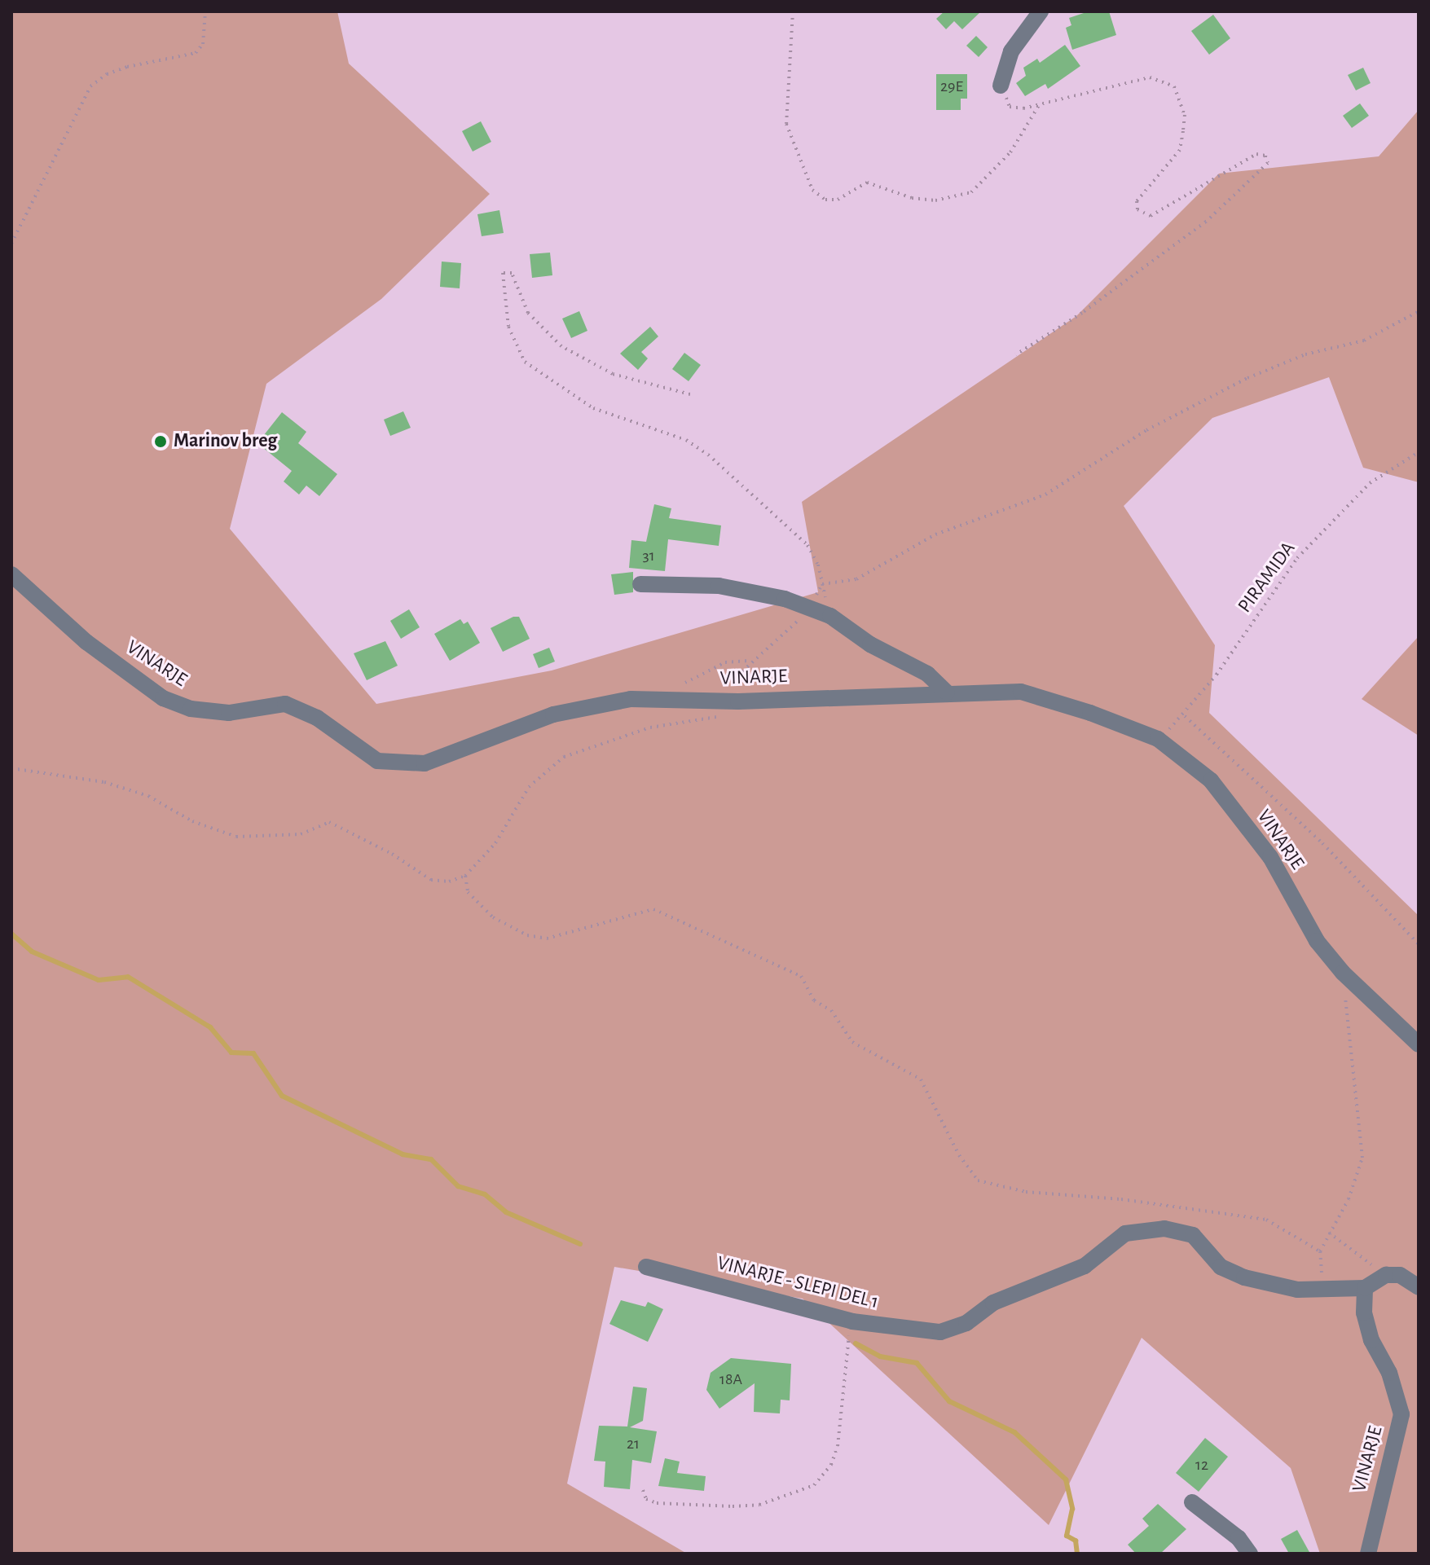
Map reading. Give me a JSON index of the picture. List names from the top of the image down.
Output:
{
  "streets": {
    "street": ["VINARJE", "VINARJE - SLEPI DEL 1"],
    "path": ["PIRAMIDA"]
  },
  "crossings": [
    ["PIRAMIDA", "VINARJE"],
    ["VINARJE", "VINARJE - SLEPI DEL 1"]
  ],
  "places": ["Marinov breg"],
  "house_numbers": [
    "29E",
    "31",
    "18A",
    "21",
    "12"
  ]
}
